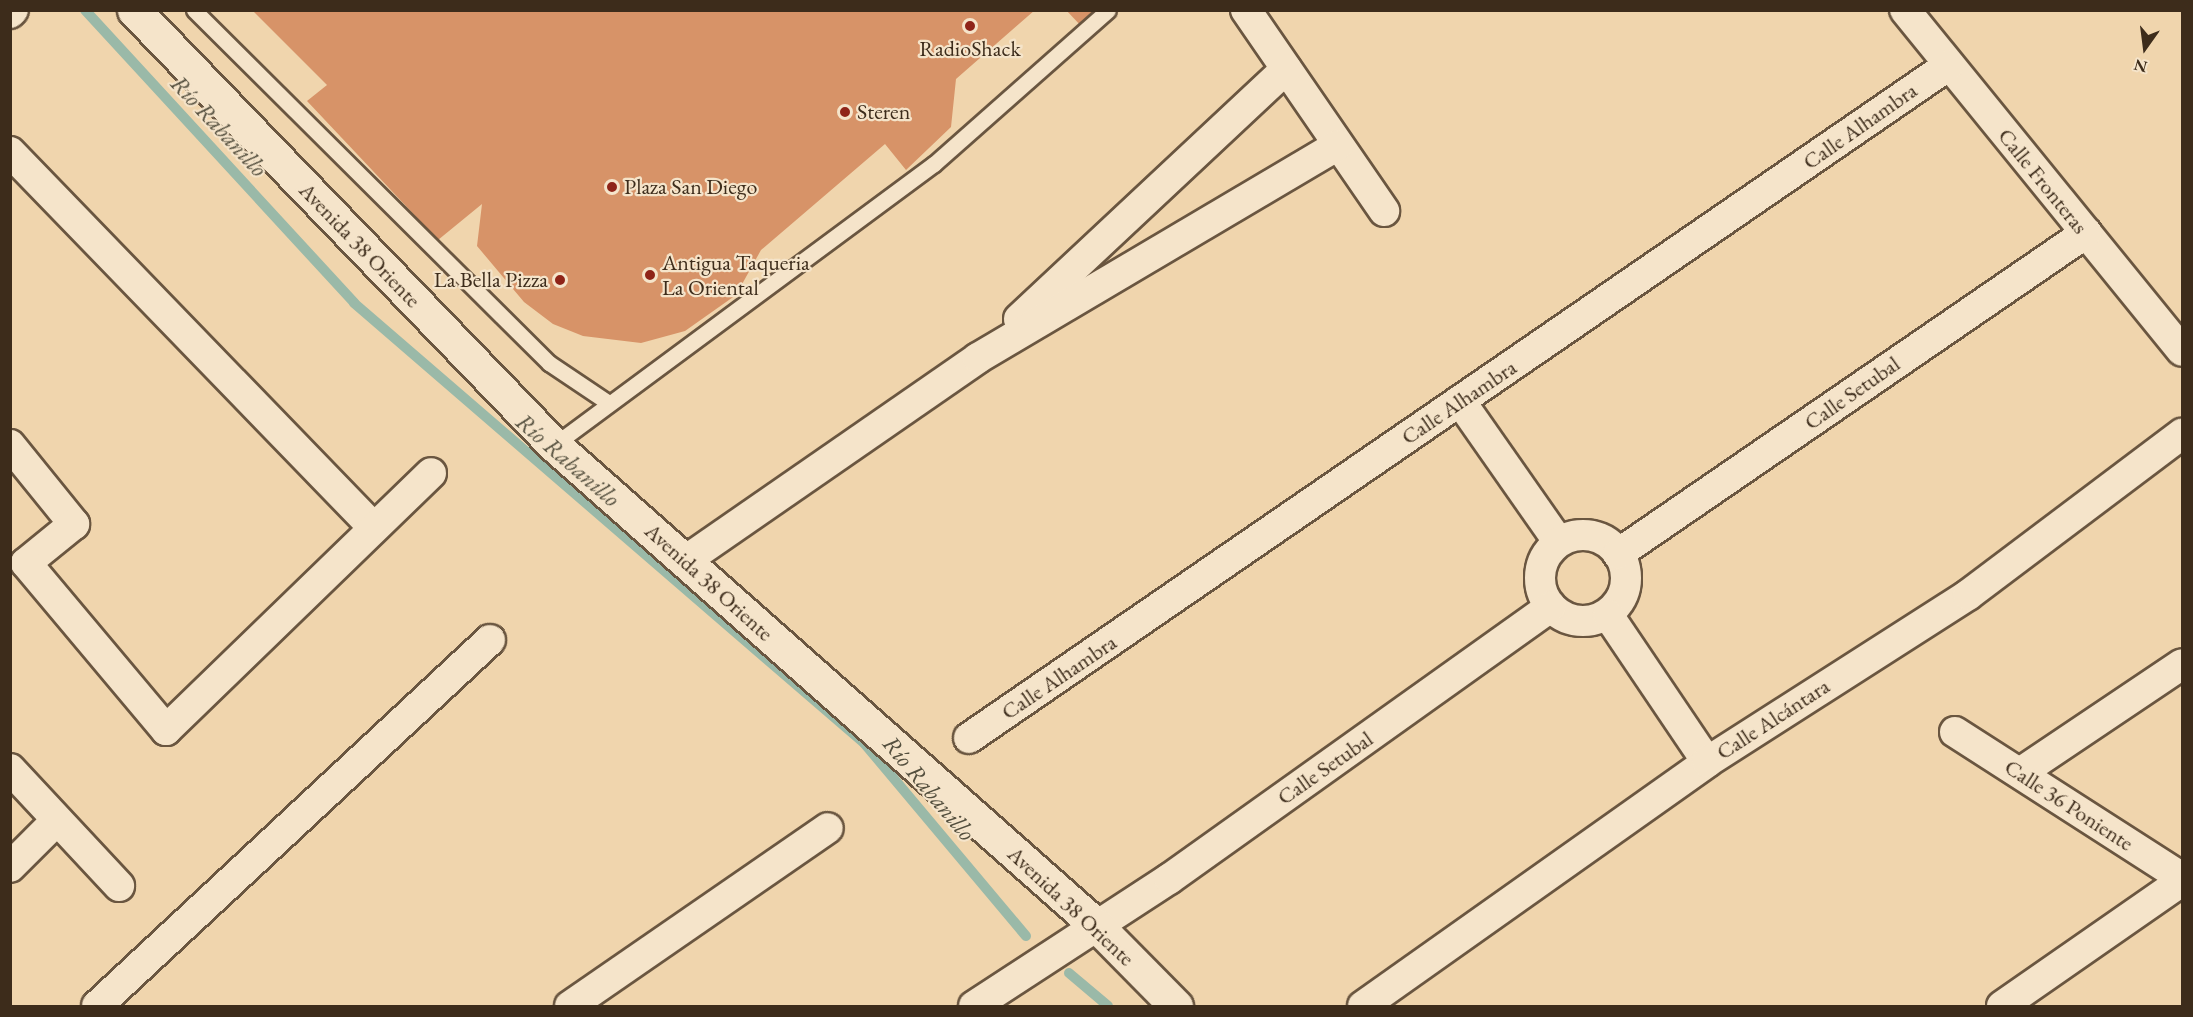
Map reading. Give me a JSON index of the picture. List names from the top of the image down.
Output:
{
  "streets": {
    "street": [
      "Calle Alhambra",
      "Calle Fronteras",
      "Avenida 38 Oriente",
      "Calle Setubal",
      "Calle Alcántara",
      "Calle 36 Poniente"
    ]
  },
  "crossings": [
    ["Calle Alhambra", "Calle Fronteras"],
    ["Calle Fronteras", "Calle Setubal"],
    ["Avenida 38 Oriente", "Calle Setubal"]
  ],
  "water": ["Río Rabanillo"],
  "places": [
    "RadioShack",
    "Steren",
    "Plaza San Diego",
    "Antigua Taqueria La Oriental",
    "La Bella Pizza"
  ],
  "north": "bottom"
}
